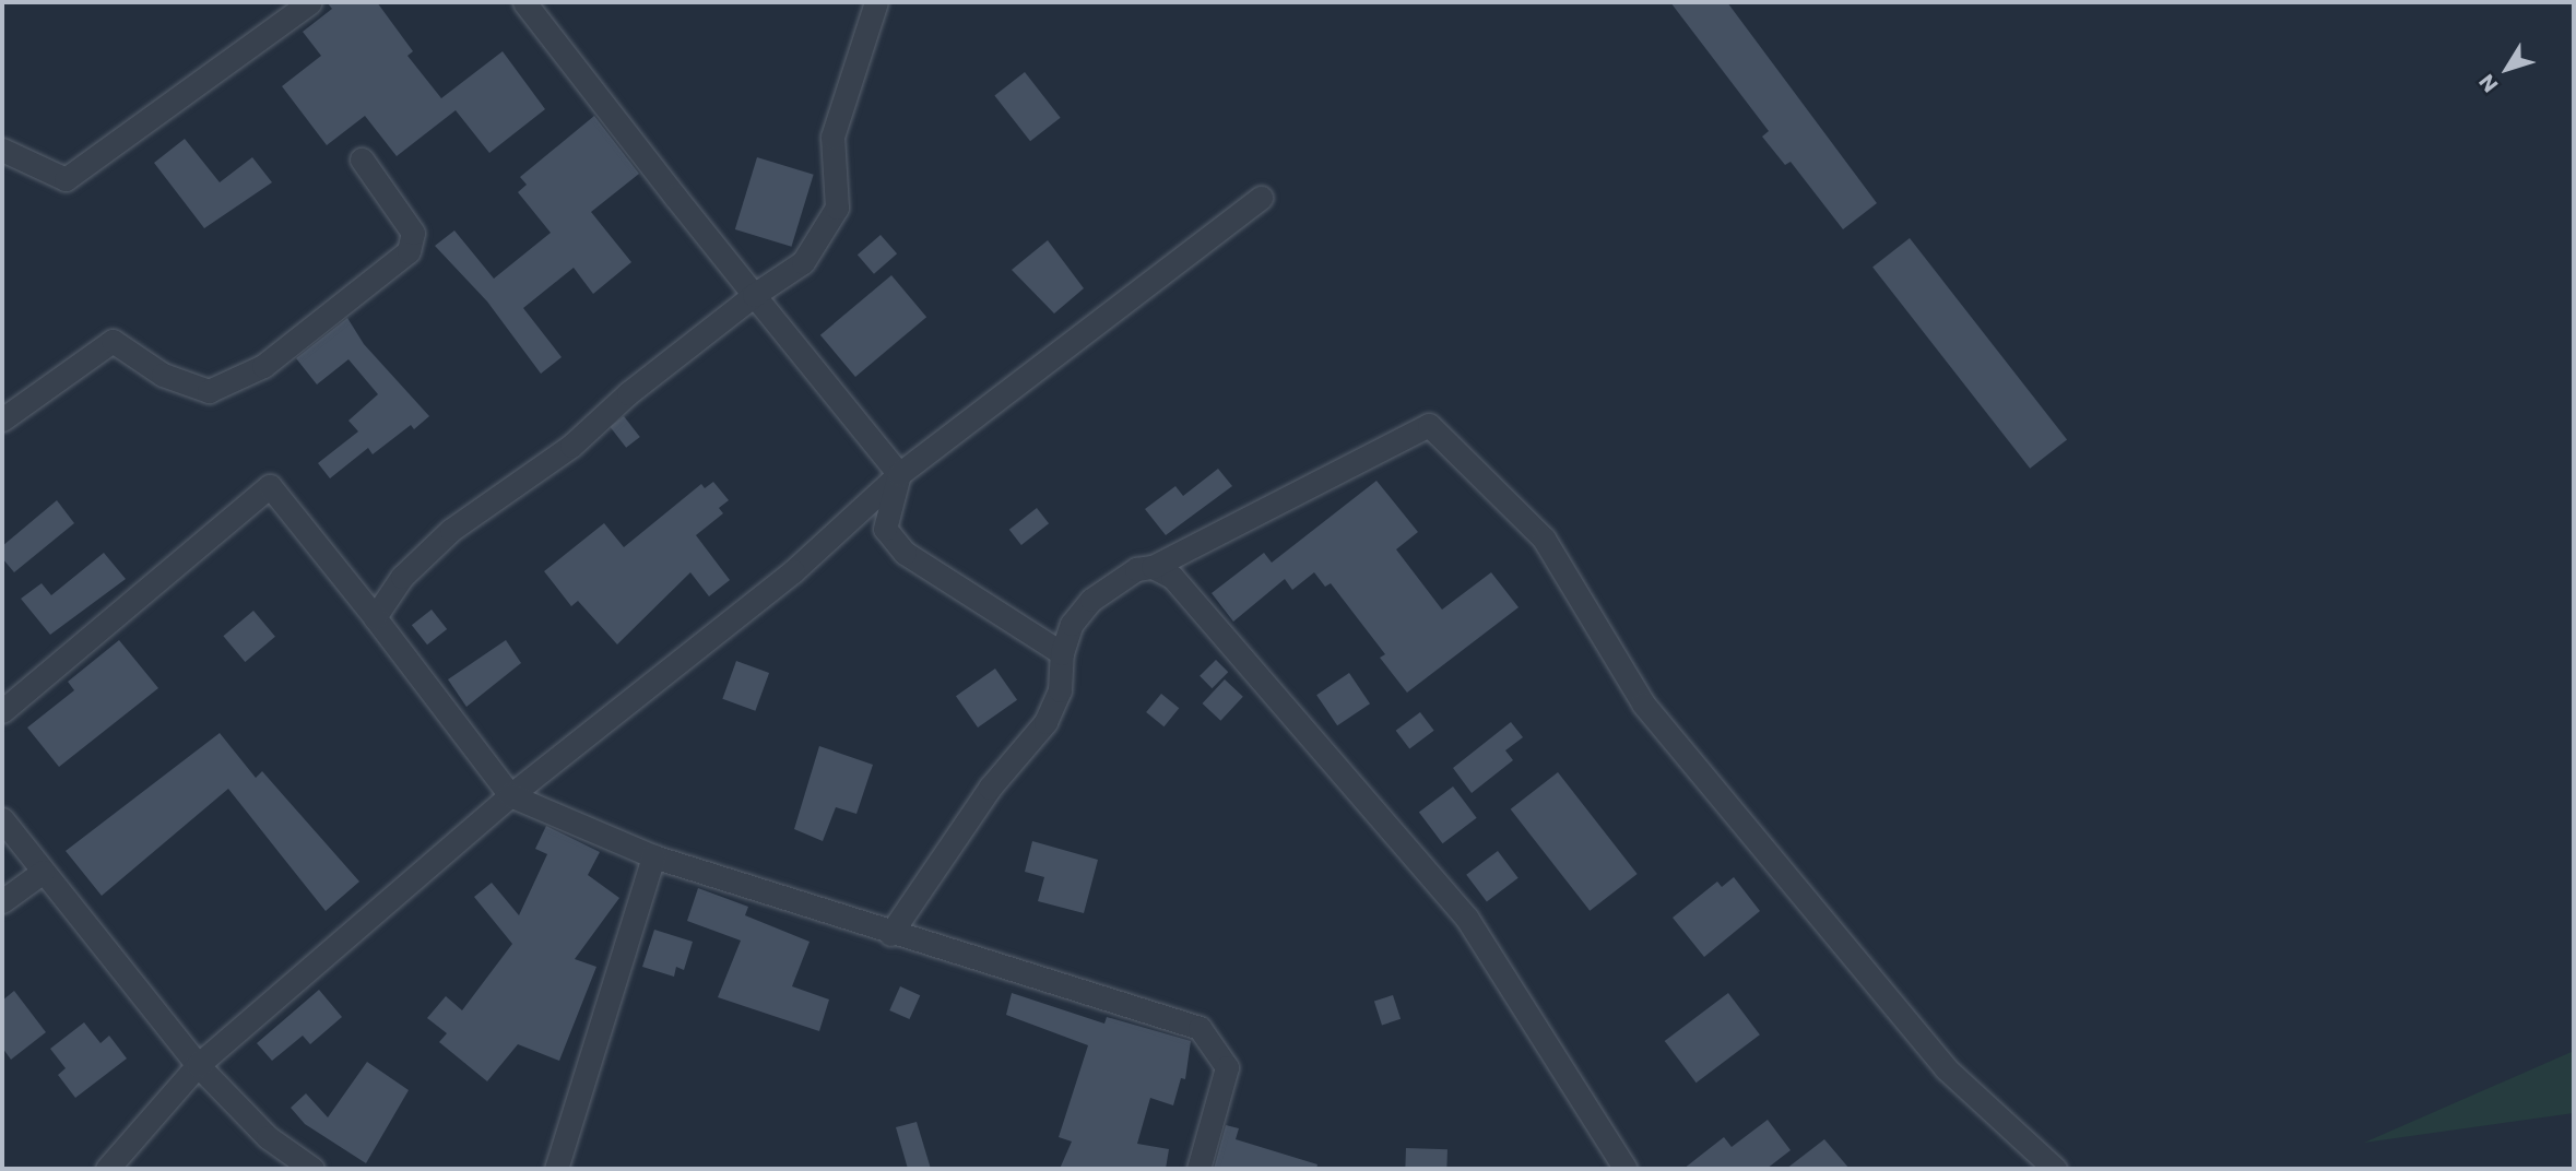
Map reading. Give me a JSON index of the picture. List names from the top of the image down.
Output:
{
  "north": "bottom left"
}
